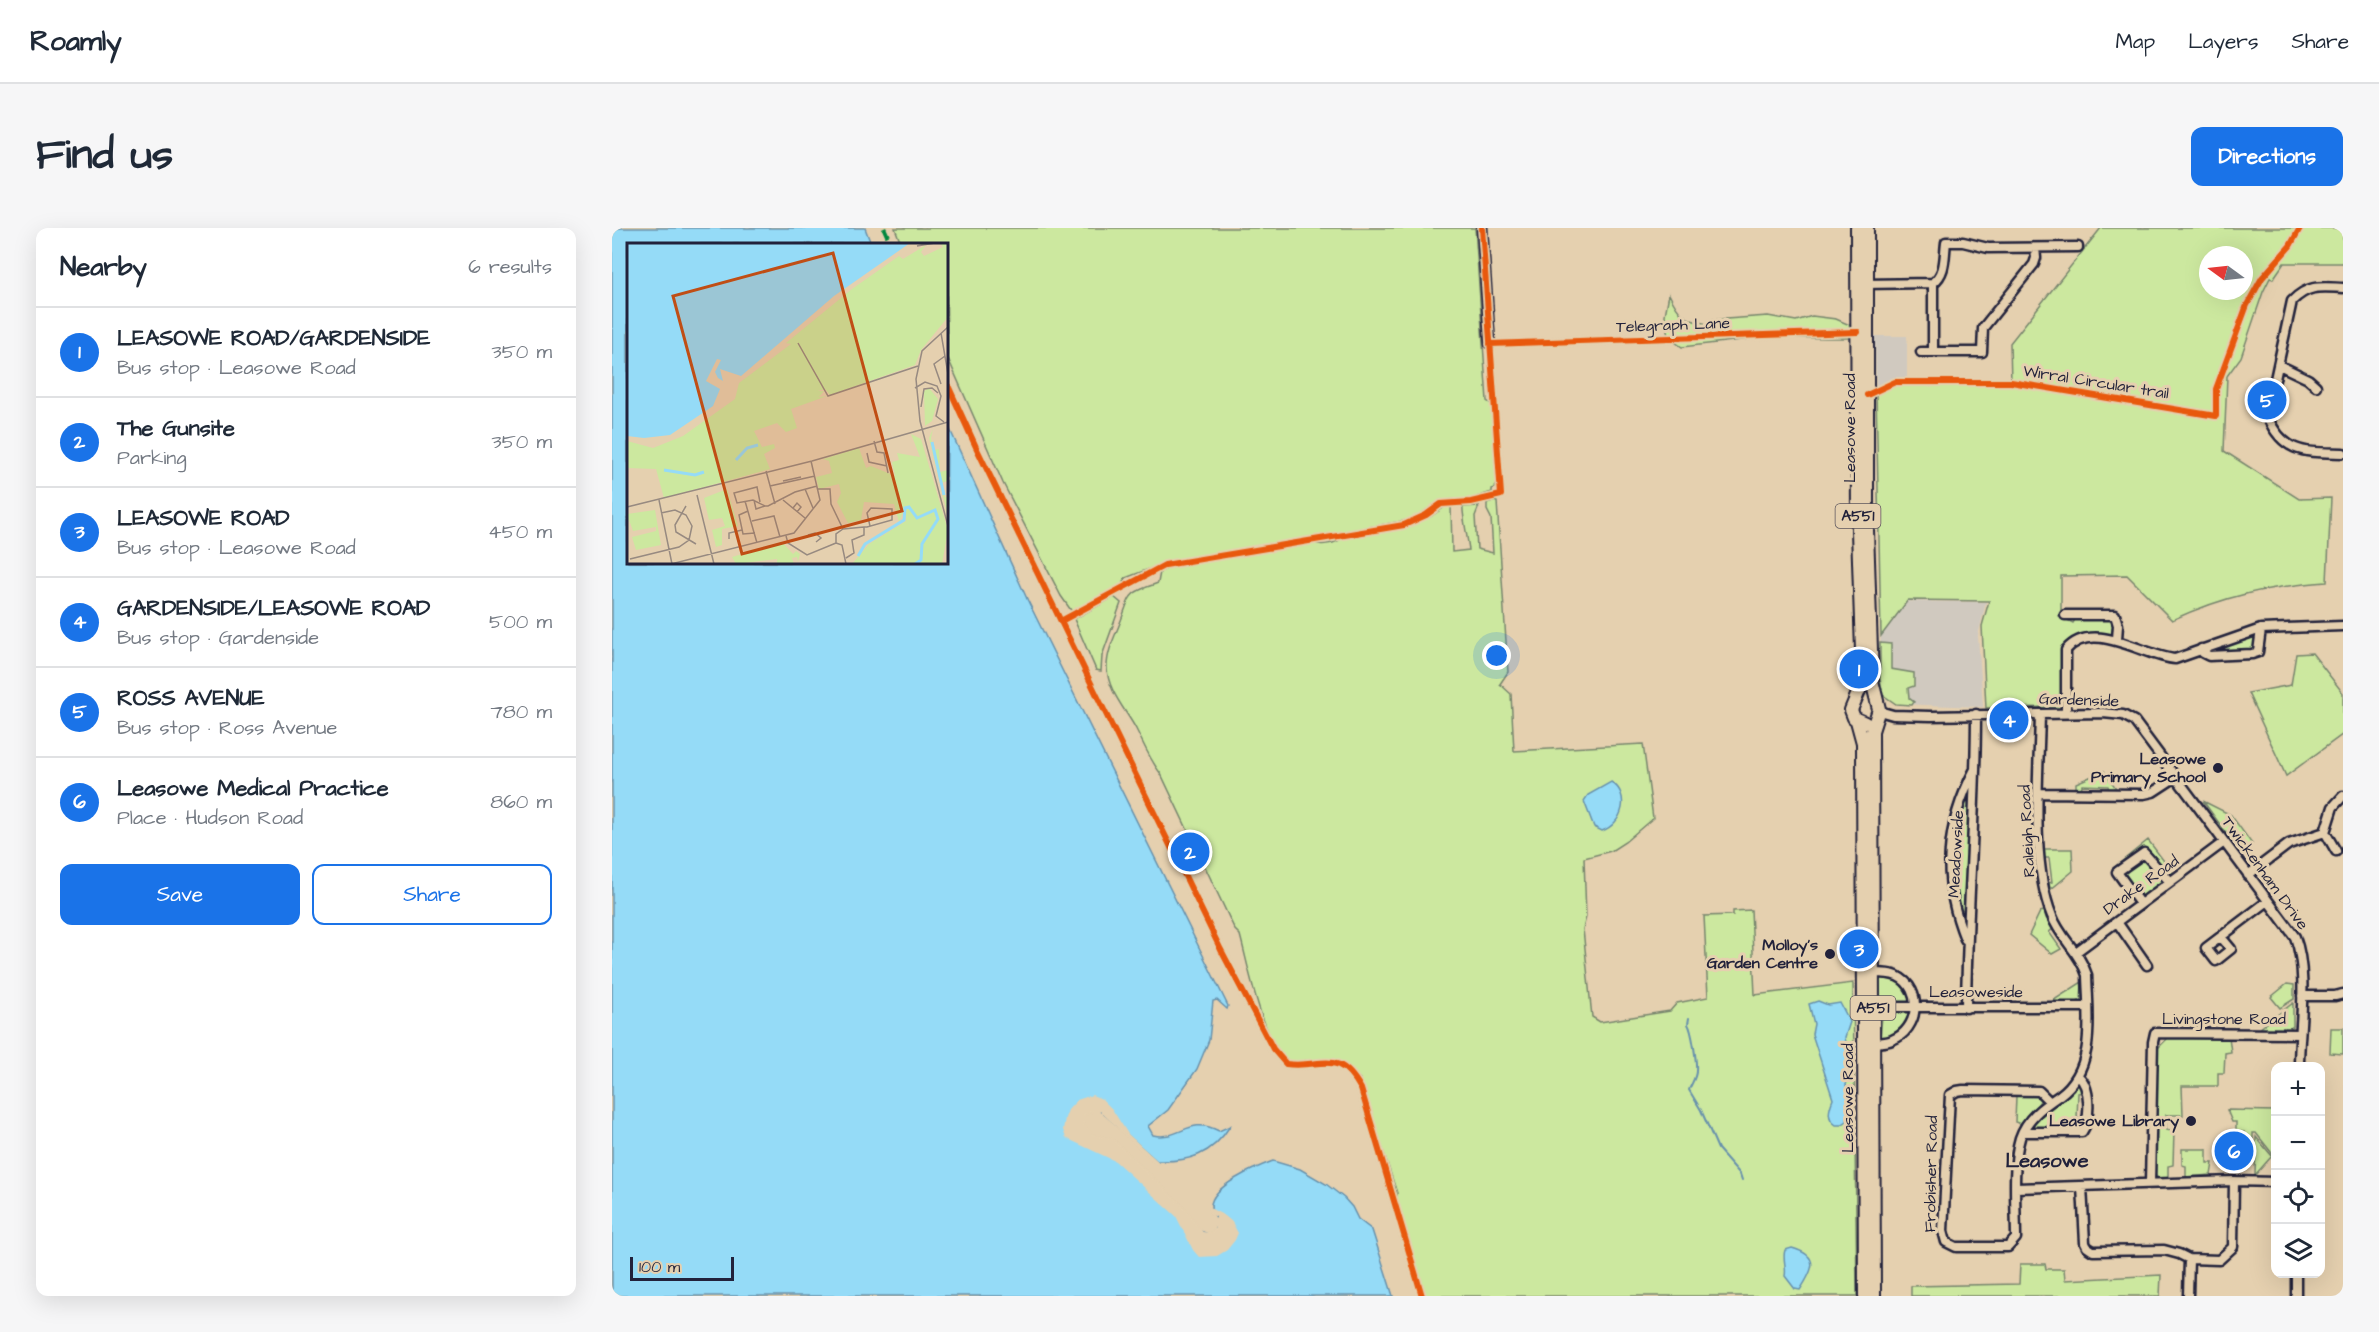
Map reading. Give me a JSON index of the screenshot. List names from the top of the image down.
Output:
{
  "streets": {
    "main road": ["Leasowe Road", "A551"],
    "street": [
      "Gardenside",
      "Raleigh Road",
      "Meadowside",
      "Twickenham Drive",
      "Drake Road",
      "Leasoweside",
      "Livingstone Road",
      "Frobisher Road"
    ],
    "cycle path": ["Telegraph Lane", "Wirral Circular trail"]
  },
  "crossings": [
    ["Leasowe Road", "Gardenside"],
    ["Leasowe Road", "Leasoweside"],
    ["Gardenside", "Raleigh Road"],
    ["Gardenside", "Meadowside"],
    ["Gardenside", "Twickenham Drive"],
    ["Raleigh Road", "Drake Road"],
    ["Raleigh Road", "Leasoweside"],
    ["Raleigh Road", "Frobisher Road"],
    ["Meadowside", "Leasoweside"],
    ["Twickenham Drive", "Drake Road"],
    ["Twickenham Drive", "Livingstone Road"]
  ],
  "districts": ["Leasowe"],
  "places": ["Leasowe Primary School", "Molloy's Garden Centre", "Leasowe Library"],
  "scale_bar": "100 m",
  "north": "left",
  "page": {
    "header": "Roamly",
    "nav": ["Map", "Layers", "Share"],
    "title": "Find us",
    "buttons": [
      "Directions",
      ["Save", "Share"]
    ],
    "heading": ["Nearby", "6 results"],
    "list": [
      {
        "mark": "1",
        "name": "LEASOWE ROAD/GARDENSIDE",
        "note": "Bus stop · Leasowe Road",
        "value": "350 m"
      },
      {
        "mark": "2",
        "name": "The Gunsite",
        "note": "Parking",
        "value": "350 m"
      },
      {
        "mark": "3",
        "name": "LEASOWE ROAD",
        "note": "Bus stop · Leasowe Road",
        "value": "450 m"
      },
      {
        "mark": "4",
        "name": "GARDENSIDE/LEASOWE ROAD",
        "note": "Bus stop · Gardenside",
        "value": "500 m"
      },
      {
        "mark": "5",
        "name": "ROSS AVENUE",
        "note": "Bus stop · Ross Avenue",
        "value": "780 m"
      },
      {
        "mark": "6",
        "name": "Leasowe Medical Practice",
        "note": "Place · Hudson Road",
        "value": "860 m"
      }
    ],
    "pins": [
      "5",
      "1",
      "4",
      "2",
      "3",
      "6"
    ],
    "map_buttons": ["+", "−"],
    "scale": "100 m"
  }
}
